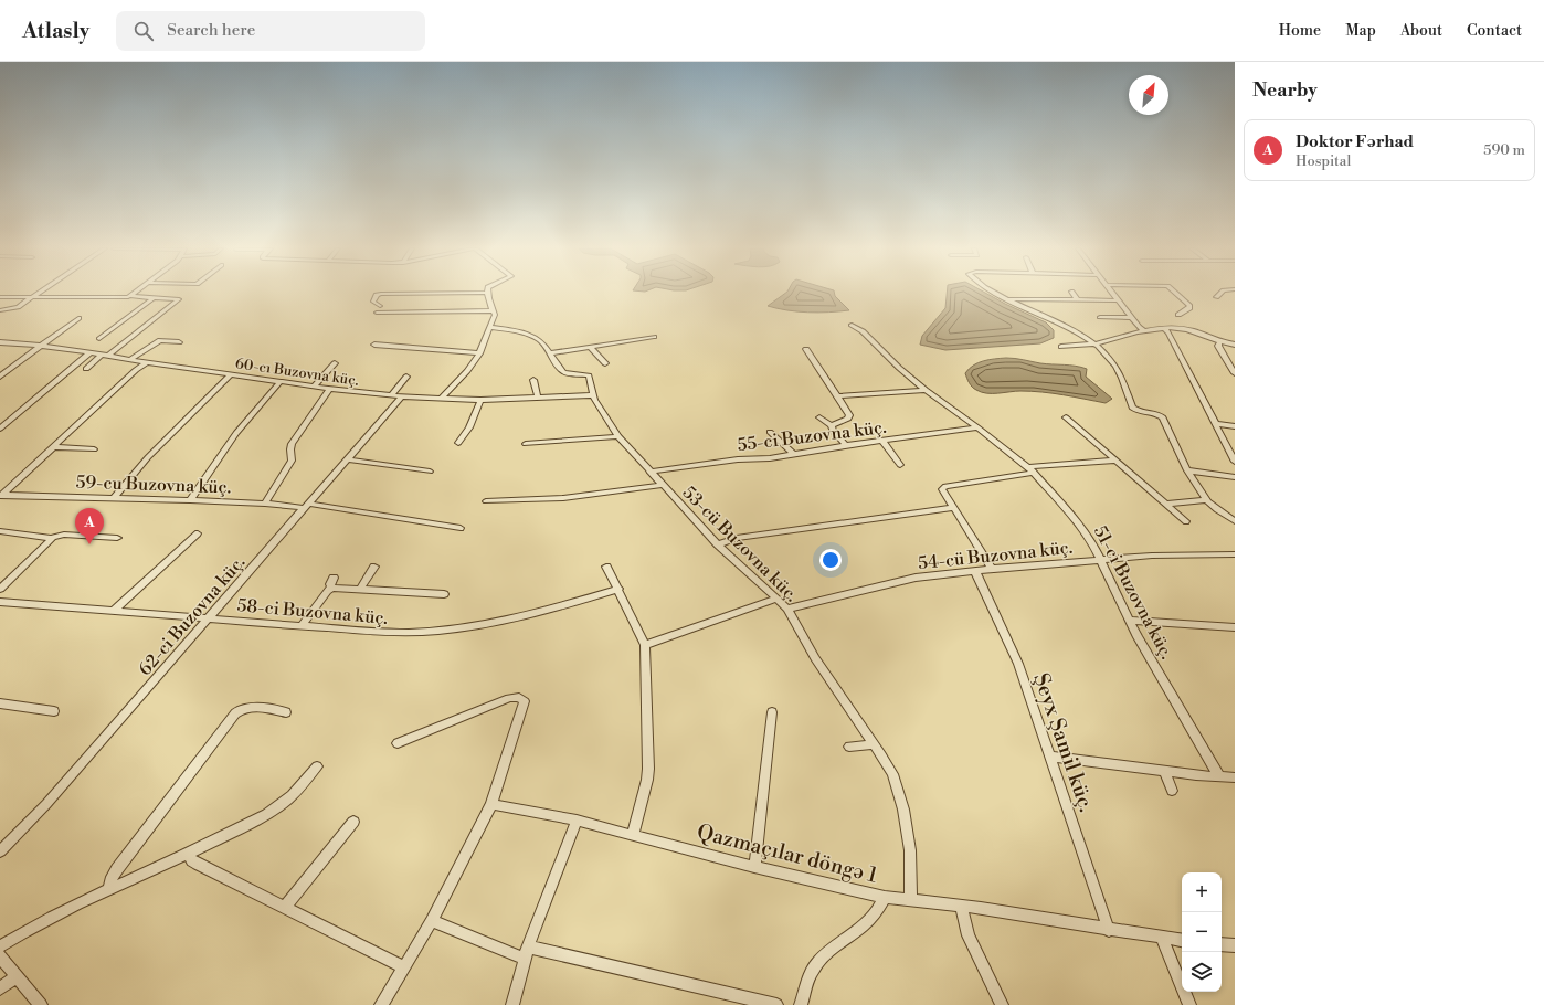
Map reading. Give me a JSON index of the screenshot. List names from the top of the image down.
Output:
{
  "streets": {
    "street": [
      "60-cı Buzovna küç.",
      "55-ci Buzovna küç.",
      "59-cu Buzovna küç.",
      "53-cü Buzovna küç.",
      "54-cü Buzovna küç.",
      "51-ci Buzovna küç.",
      "58-ci Buzovna küç.",
      "62-ci Buzovna küç.",
      "Şeyx Şamil küç.",
      "Qazmaçılar döngə 1"
    ]
  },
  "crossings": [
    ["60-cı Buzovna küç.", "53-cü Buzovna küç."],
    ["60-cı Buzovna küç.", "62-ci Buzovna küç."],
    ["55-ci Buzovna küç.", "53-cü Buzovna küç."],
    ["55-ci Buzovna küç.", "51-ci Buzovna küç."],
    ["59-cu Buzovna küç.", "62-ci Buzovna küç."],
    ["53-cü Buzovna küç.", "54-cü Buzovna küç."],
    ["53-cü Buzovna küç.", "Qazmaçılar döngə 1"],
    ["54-cü Buzovna küç.", "51-ci Buzovna küç."],
    ["54-cü Buzovna küç.", "Şeyx Şamil küç."],
    ["58-ci Buzovna küç.", "62-ci Buzovna küç."],
    ["Şeyx Şamil küç.", "Qazmaçılar döngə 1"]
  ],
  "north": "top right",
  "page": {
    "header": "Atlasly",
    "search": "Search here",
    "nav": [
      "Home",
      "Map",
      "About",
      "Contact"
    ],
    "heading": "Nearby",
    "list": [
      {
        "mark": "A",
        "name": "Doktor Fərhad",
        "note": "Hospital",
        "value": "590 m"
      }
    ],
    "pins": "A",
    "map_buttons": ["+", "−"]
  }
}
